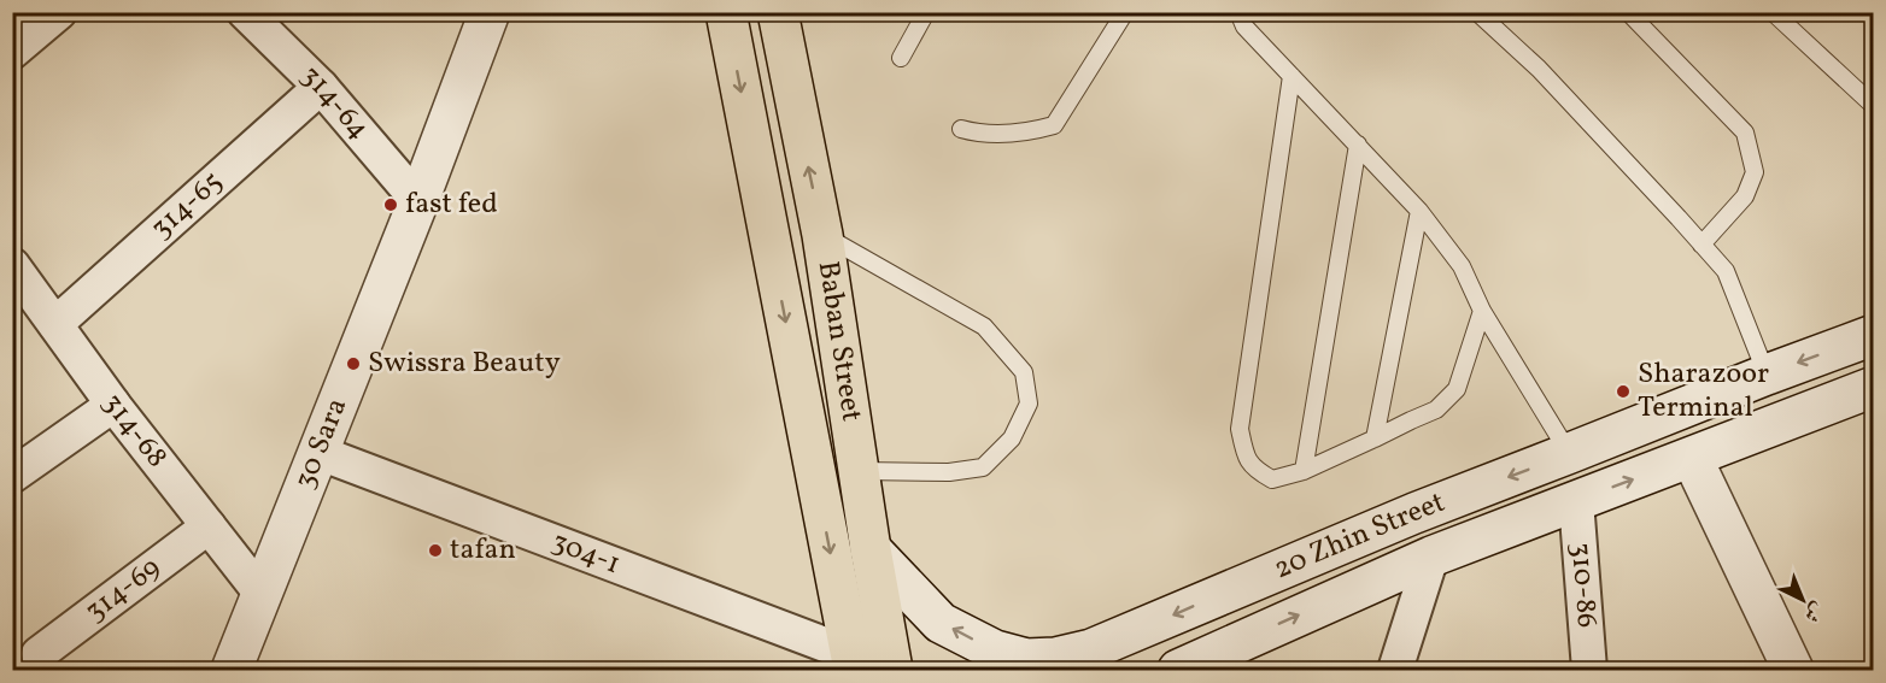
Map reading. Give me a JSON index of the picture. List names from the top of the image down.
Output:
{
  "streets": {
    "main road": ["Baban Street", "30 Sara", "20 Zhin Street"],
    "street": [
      "314-64",
      "314-65",
      "314-68",
      "304-1",
      "310-86",
      "314-69"
    ]
  },
  "crossings": [
    ["314-64", "314-65"],
    ["314-64", "30 Sara"],
    ["314-65", "314-68"],
    ["Baban Street", "20 Zhin Street"],
    ["314-68", "30 Sara"],
    ["314-68", "314-69"],
    ["30 Sara", "304-1"],
    ["20 Zhin Street", "310-86"]
  ],
  "places": [
    "fast fed",
    "Swissra Beauty",
    "Sharazoor Terminal",
    "tafan"
  ],
  "north": "bottom right"
}
